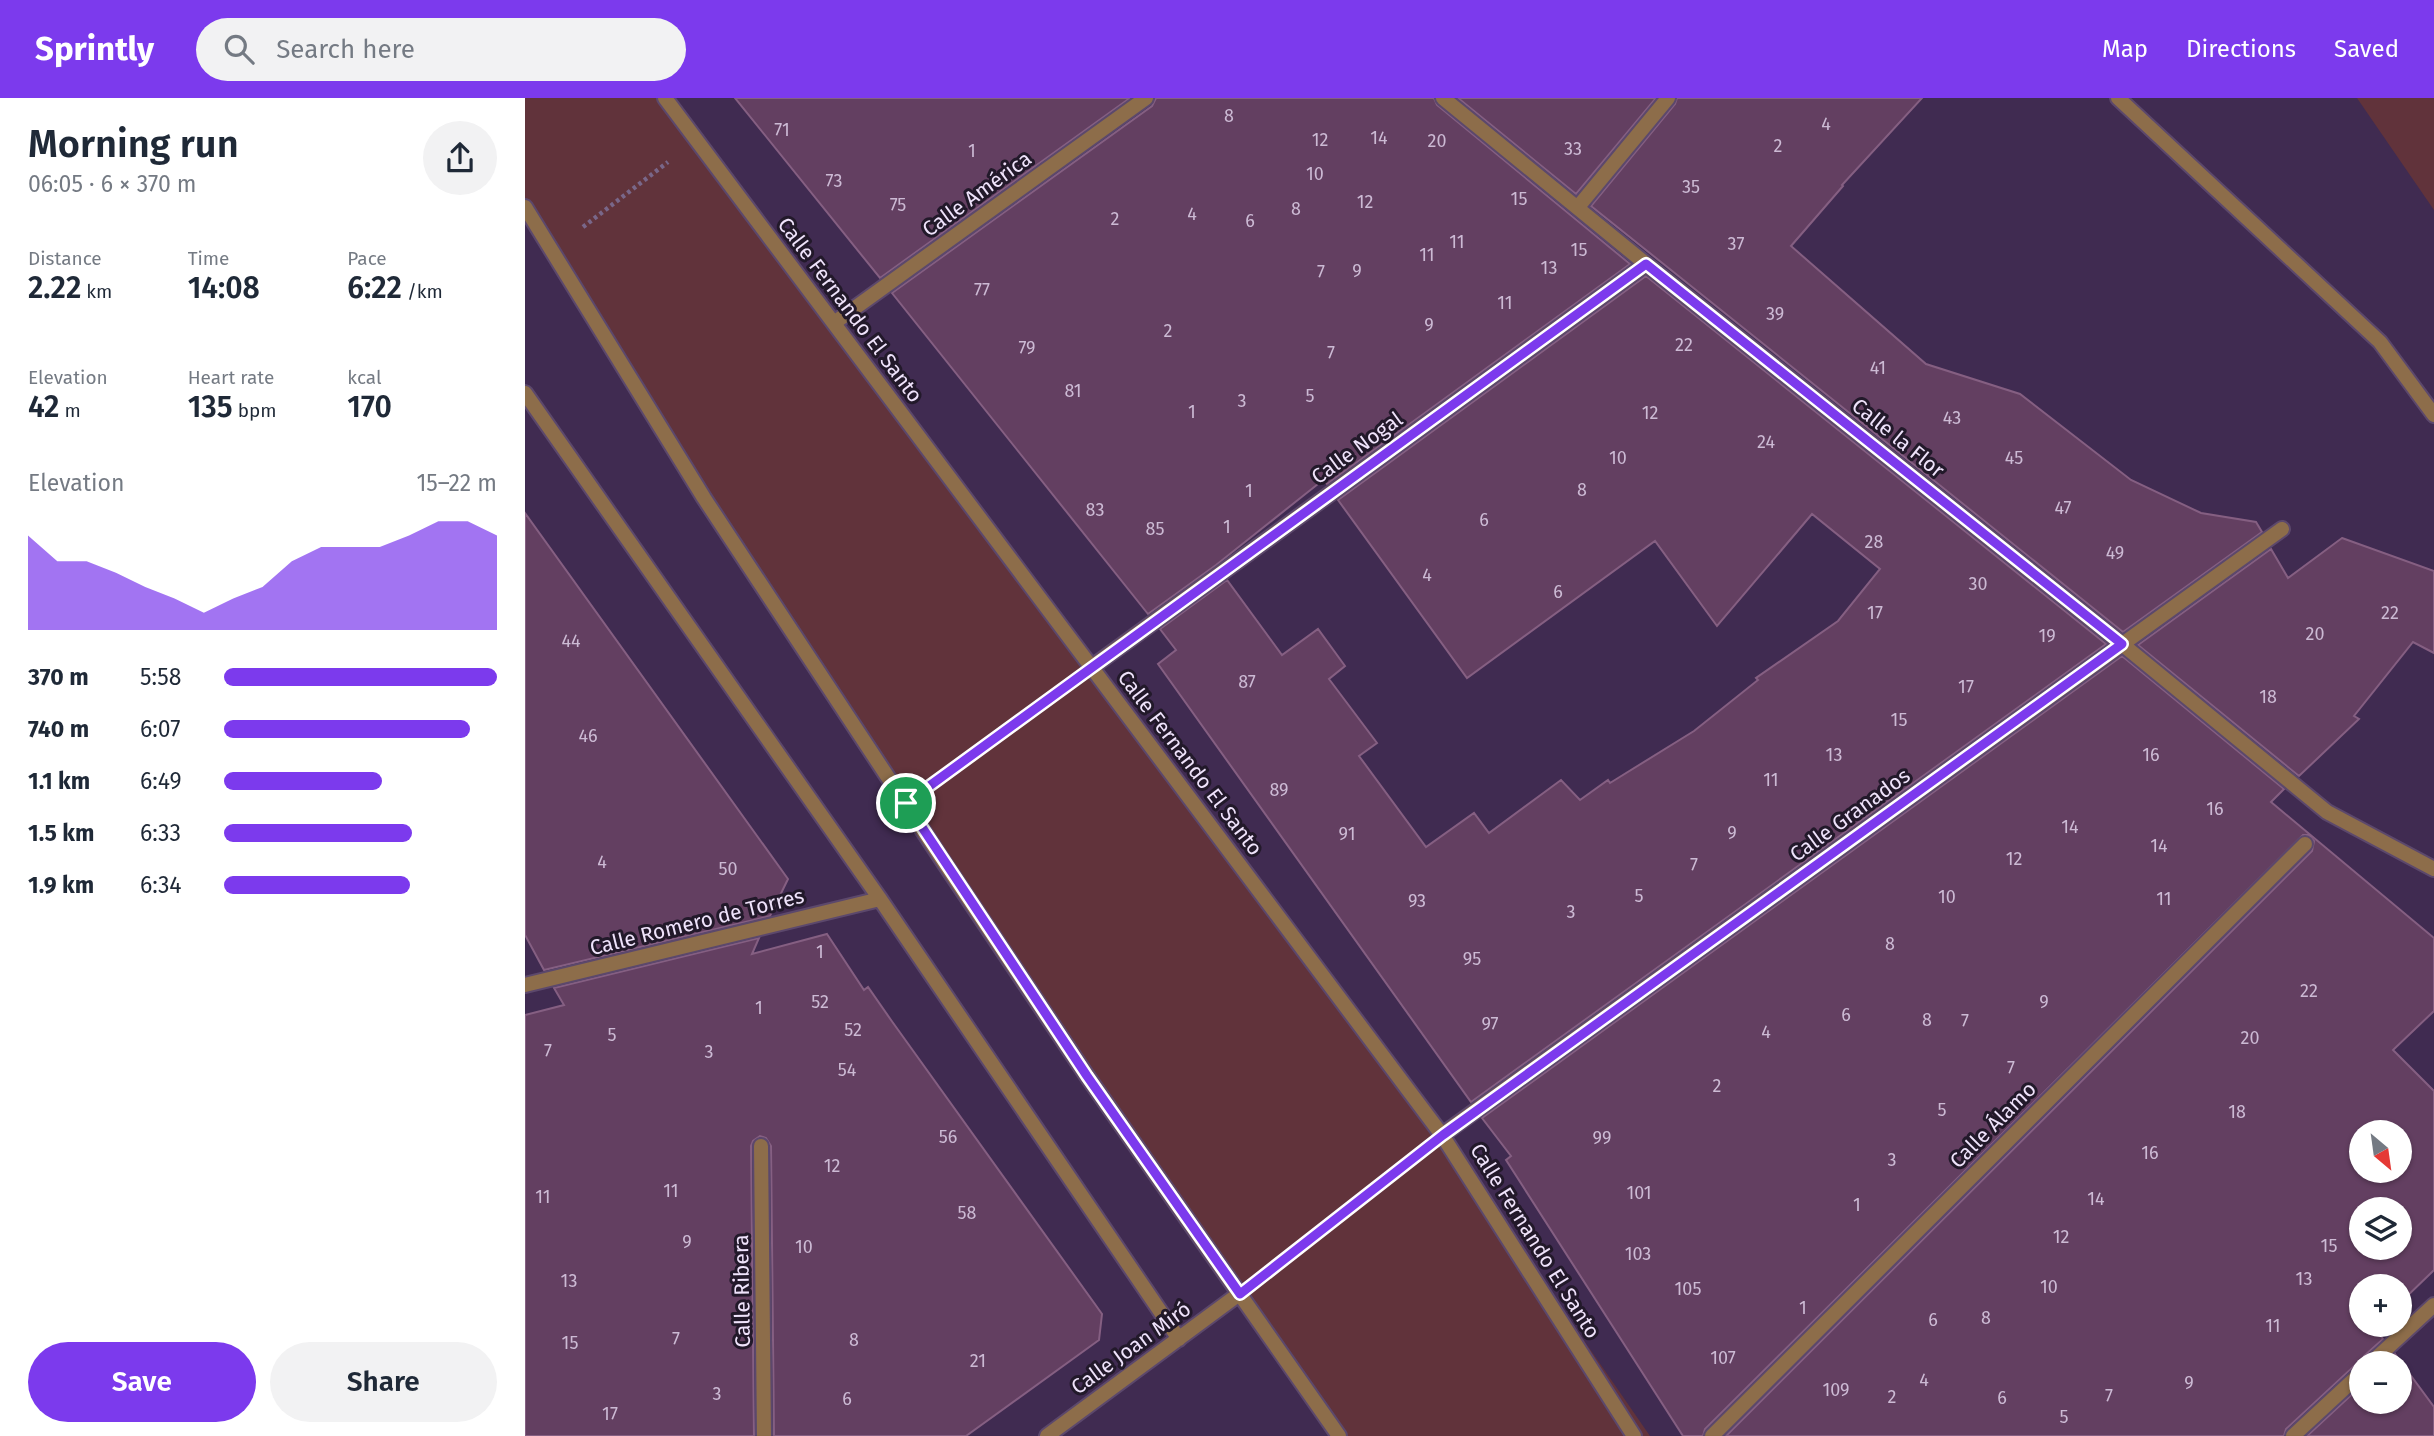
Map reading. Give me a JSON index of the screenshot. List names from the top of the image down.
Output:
{
  "streets": {
    "street": [
      "Calle América",
      "Calle Fernando El Santo",
      "Calle la Flor",
      "Calle Nogal",
      "Calle Granados",
      "Calle Romero de Torres",
      "Calle Álamo",
      "Calle Ribera",
      "Calle Joan Miró"
    ]
  },
  "crossings": [
    ["Calle América", "Calle Fernando El Santo"],
    ["Calle Fernando El Santo", "Calle Nogal"],
    ["Calle Fernando El Santo", "Calle Granados"],
    ["Calle la Flor", "Calle Nogal"],
    ["Calle la Flor", "Calle Granados"]
  ],
  "house_numbers": [
    "8",
    "4",
    "71",
    "14",
    "12",
    "20",
    "2",
    "33",
    "1",
    "10",
    "73",
    "35",
    "15",
    "12",
    "75",
    "8",
    "4",
    "2",
    "6",
    "11",
    "37",
    "15",
    "11",
    "13",
    "9",
    "7",
    "77",
    "11",
    "39",
    "9",
    "2",
    "22",
    "79",
    "7",
    "41",
    "81",
    "5",
    "3",
    "1",
    "12",
    "43",
    "24",
    "10",
    "45",
    "8",
    "1",
    "47",
    "83",
    "6",
    "1",
    "85",
    "28",
    "49",
    "4",
    "30",
    "6",
    "17",
    "22",
    "20",
    "19",
    "44",
    "87",
    "17",
    "18",
    "15",
    "46",
    "13",
    "16",
    "11",
    "89",
    "16",
    "14",
    "9",
    "91",
    "14",
    "12",
    "4",
    "7",
    "50",
    "5",
    "10",
    "11",
    "93",
    "3",
    "8",
    "1",
    "95",
    "22",
    "52",
    "9",
    "1",
    "6",
    "8",
    "7",
    "97",
    "52",
    "4",
    "5",
    "20",
    "7",
    "3",
    "7",
    "54",
    "2",
    "5",
    "18",
    "56",
    "99",
    "16",
    "3",
    "12",
    "11",
    "101",
    "11",
    "14",
    "1",
    "58",
    "12",
    "9",
    "15",
    "10",
    "103",
    "13",
    "13",
    "10",
    "105",
    "1",
    "8",
    "6",
    "11",
    "7",
    "8",
    "15",
    "107",
    "21",
    "4",
    "9",
    "109",
    "3",
    "7",
    "2",
    "6",
    "6",
    "17",
    "5"
  ],
  "north": "bottom right",
  "page": {
    "header": "Sprintly",
    "search": "Search here",
    "nav": ["Map", "Directions", "Saved"],
    "heading": ["Morning run", "06:05 · 6 × 370 m"],
    "stats": [
      ["Distance", "2.22 km"],
      ["Time", "14:08"],
      ["Pace", "6:22 /km"],
      ["Elevation", "42 m"],
      ["Heart rate", "135 bpm"],
      ["kcal", "170"]
    ],
    "chart": ["Elevation", "15–22 m"],
    "list": [
      {
        "name": "370 m",
        "note": "5:58"
      },
      {
        "name": "740 m",
        "note": "6:07"
      },
      {
        "name": "1.1 km",
        "note": "6:49"
      },
      {
        "name": "1.5 km",
        "note": "6:33"
      },
      {
        "name": "1.9 km",
        "note": "6:34"
      }
    ],
    "map_buttons": ["+", "−"],
    "buttons": ["Save", "Share"]
  }
}
